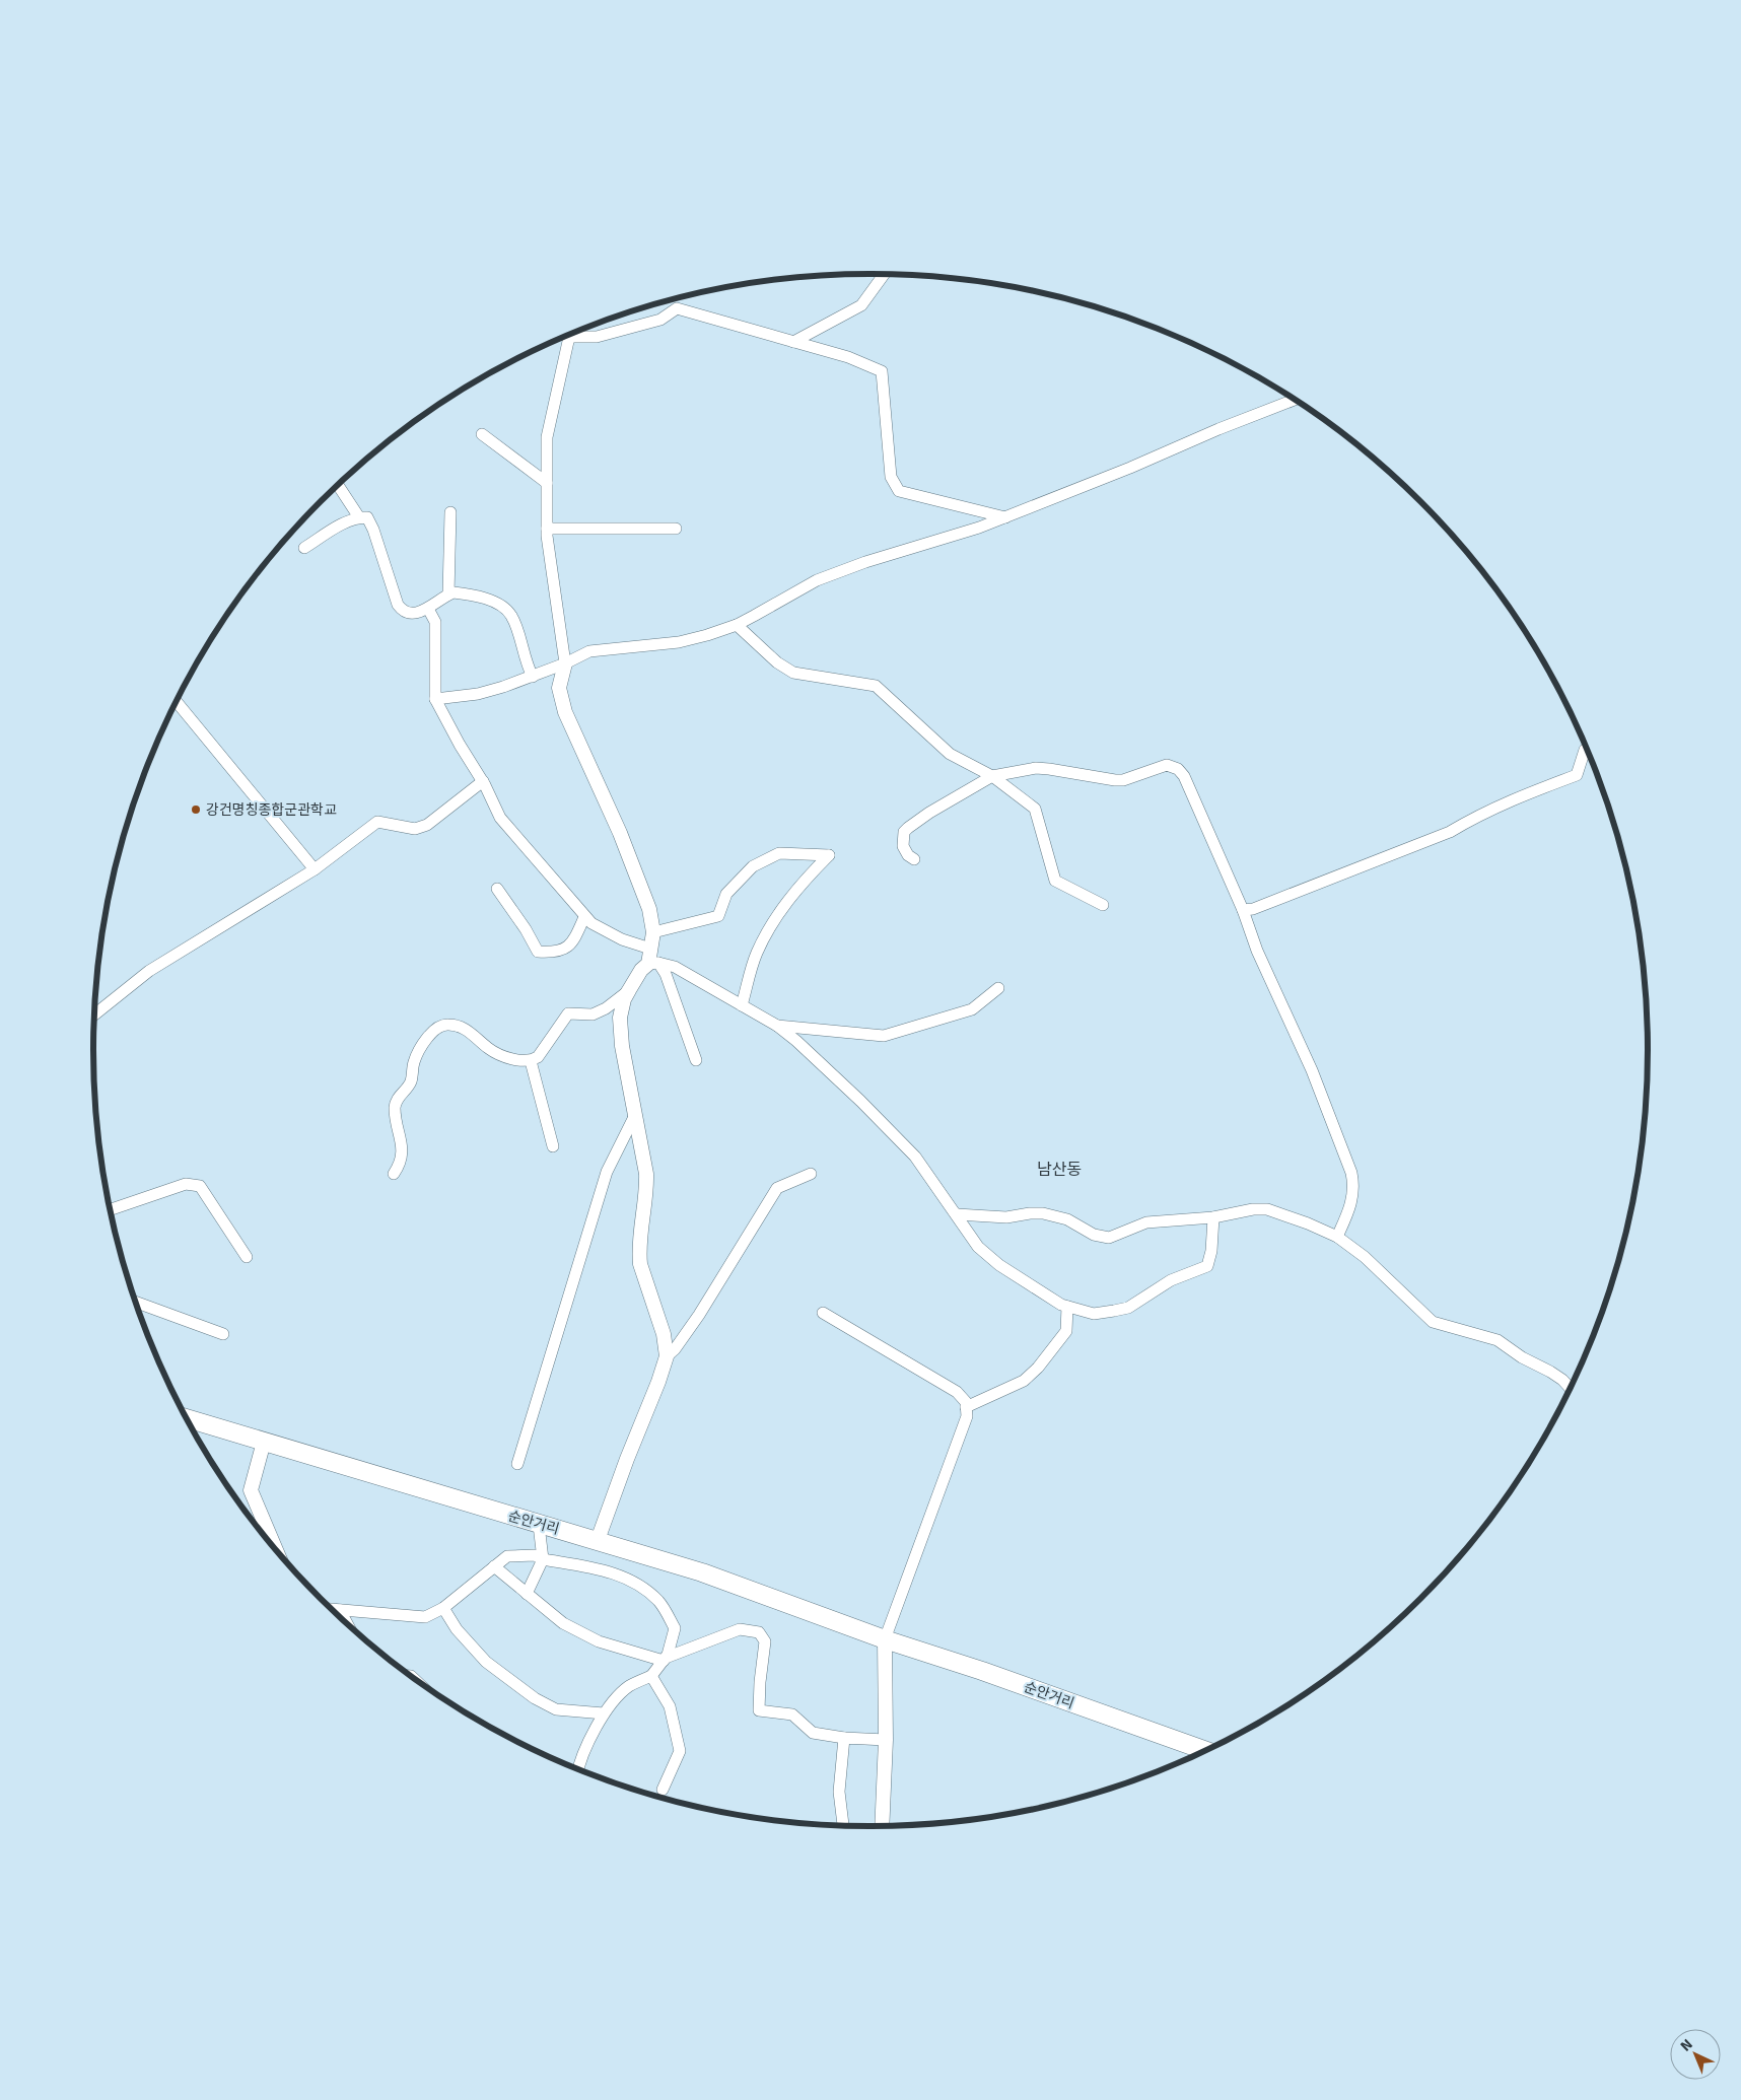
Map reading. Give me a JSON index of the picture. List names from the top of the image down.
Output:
{
  "streets": {
    "main road": ["순안거리"]
  },
  "districts": ["남산동"],
  "places": ["강건명칭종합군관학교"],
  "north": "top left"
}
